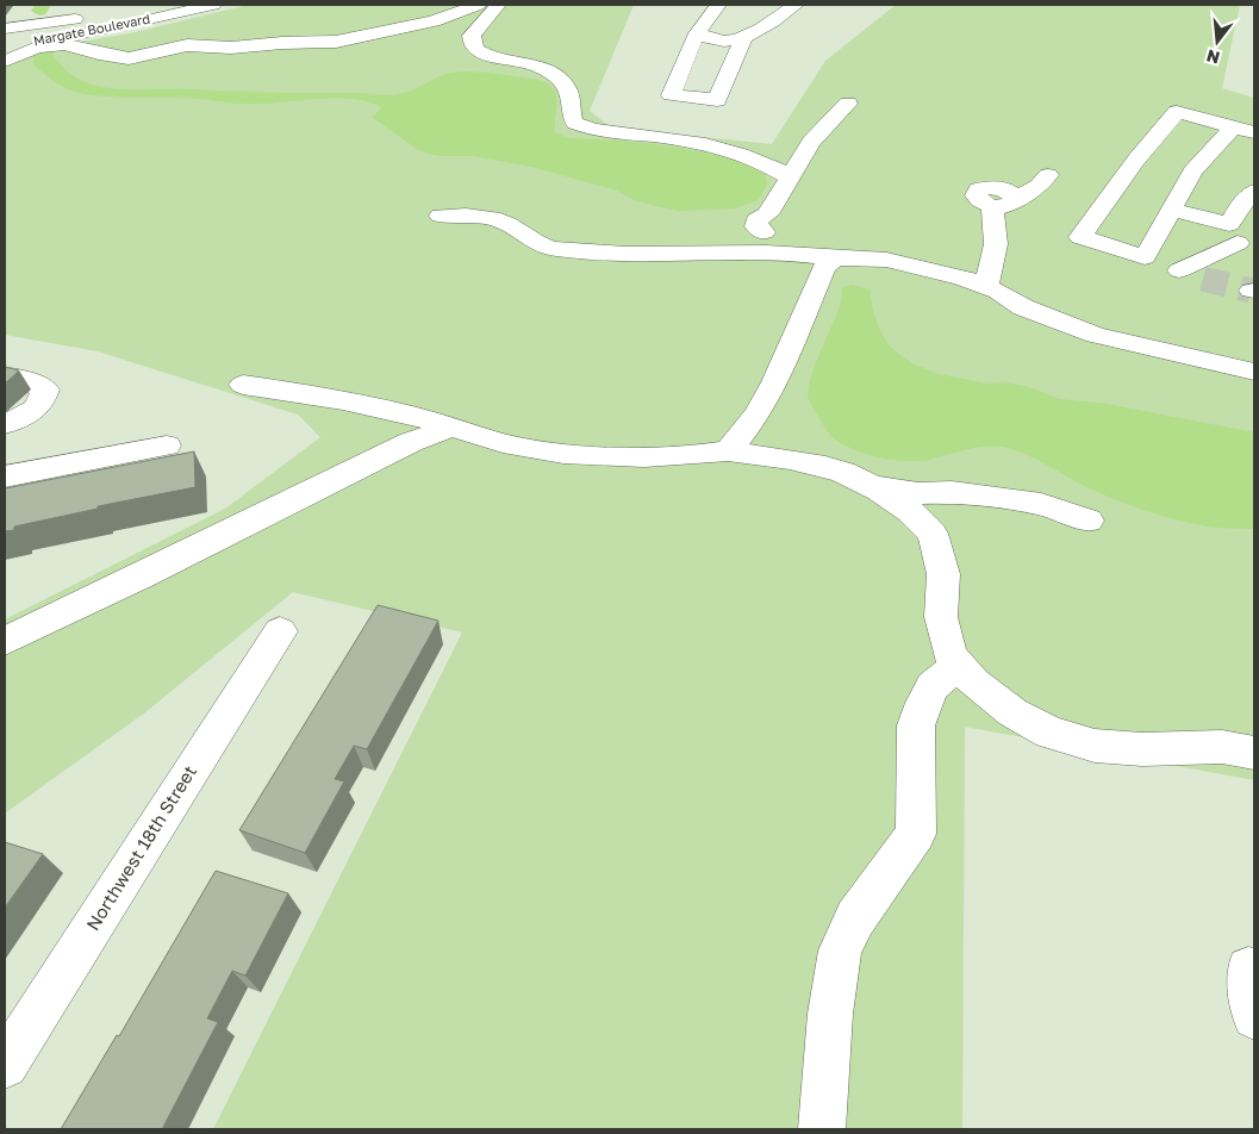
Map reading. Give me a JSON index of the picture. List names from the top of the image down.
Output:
{
  "streets": {
    "street": ["Margate Boulevard", "Northwest 18th Street"]
  },
  "north": "bottom"
}
